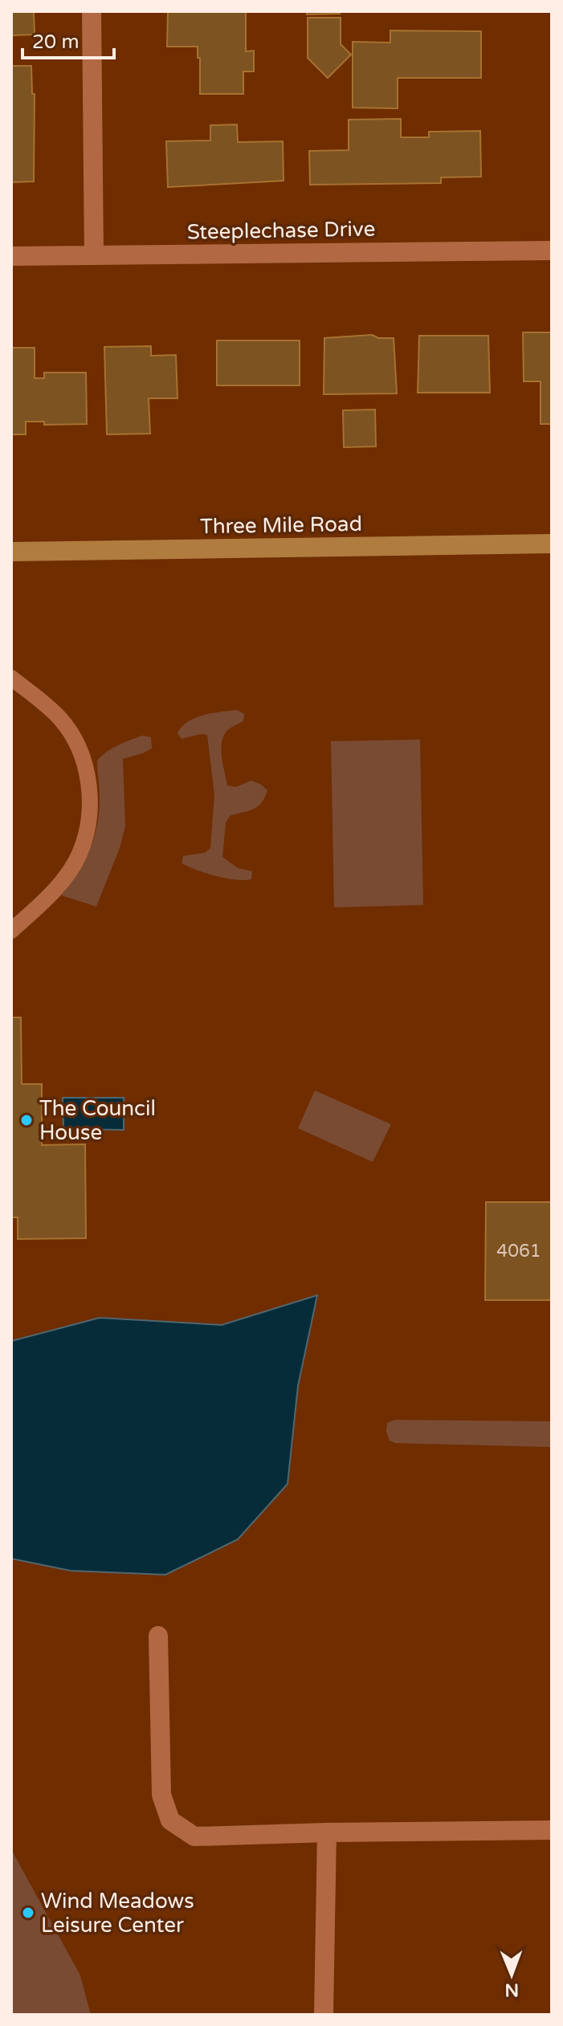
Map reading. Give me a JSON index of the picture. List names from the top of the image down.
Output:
{
  "streets": {
    "street": ["Steeplechase Drive", "Three Mile Road"]
  },
  "places": ["The Council House", "Wind Meadows Leisure Center"],
  "house_numbers": ["4061"],
  "scale_bar": "20 m",
  "north": "bottom"
}
